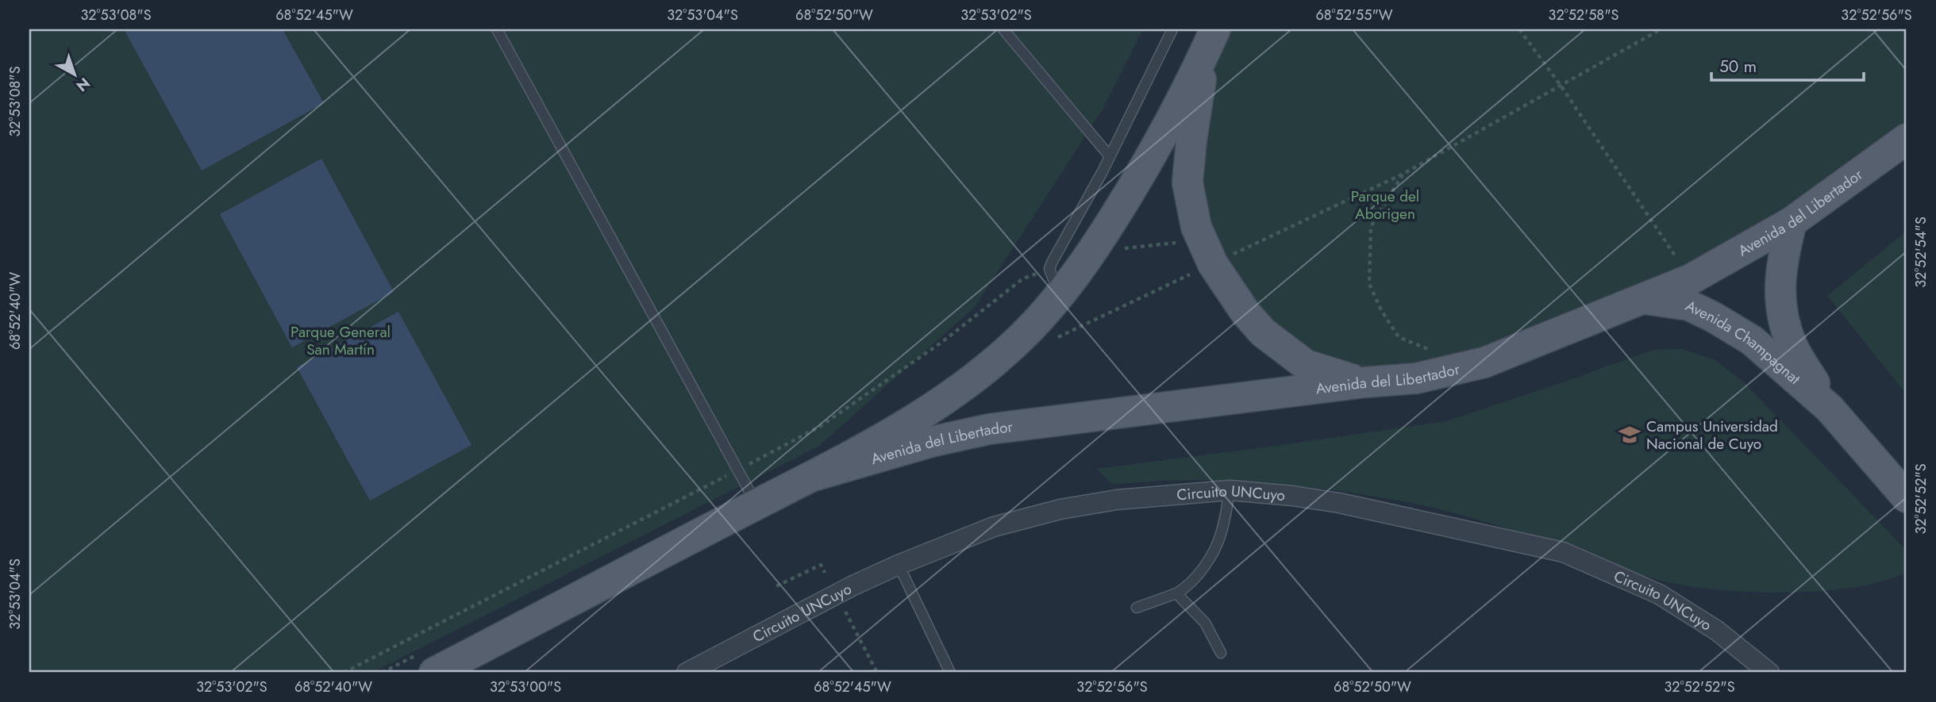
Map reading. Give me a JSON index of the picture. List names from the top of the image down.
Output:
{
  "streets": {
    "main road": ["Avenida del Libertador", "Avenida Champagnat"],
    "street": ["Circuito UNCuyo"]
  },
  "crossings": [
    ["Avenida del Libertador", "Avenida Champagnat"]
  ],
  "parks": ["Parque del Aborigen", "Parque General San Martín"],
  "places": {
    "school or university": ["Campus Universidad Nacional de Cuyo"]
  },
  "scale_bar": "50 m",
  "north": "bottom right",
  "coordinates": [
    "32°53'08\"S",
    "68°52'45\"W",
    "32°53'04\"S",
    "68°52'50\"W",
    "32°53'02\"S",
    "68°52'55\"W",
    "32°52'58\"S",
    "32°52'56\"S",
    "32°52'54\"S",
    "68°52'40\"W",
    "32°52'52\"S",
    "32°53'00\"S"
  ]
}
